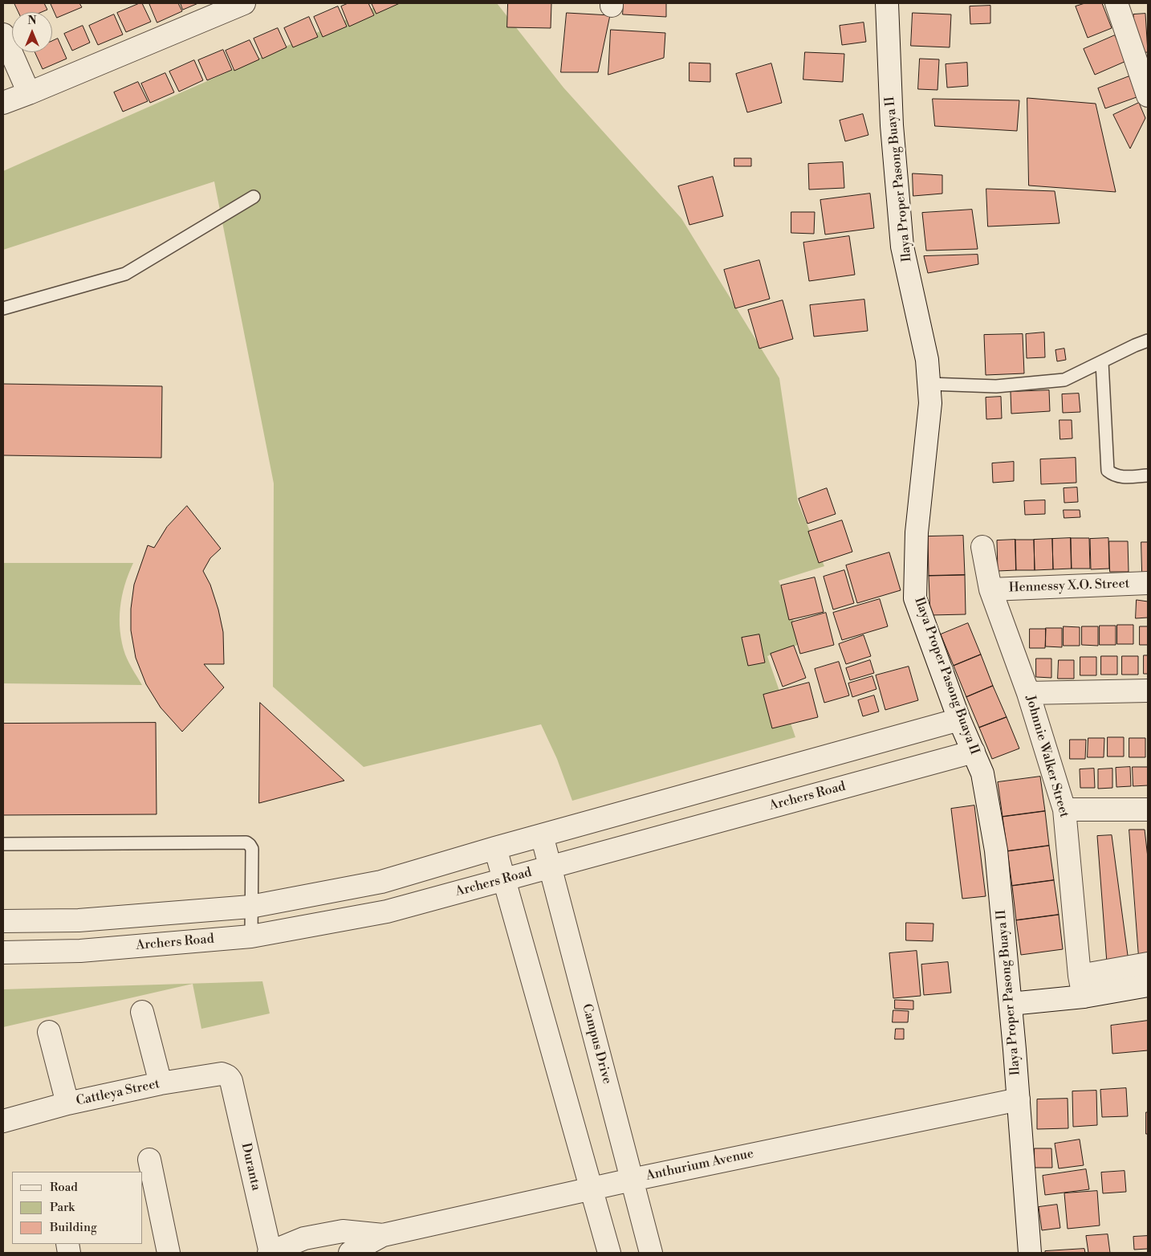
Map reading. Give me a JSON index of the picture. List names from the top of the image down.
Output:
{
  "streets": {
    "street": [
      "Ilaya Proper Pasong Buaya II",
      "Hennessy X.O. Street",
      "Johnnie Walker Street",
      "Archers Road",
      "Campus Drive",
      "Cattleya Street",
      "Anthurium Avenue",
      "Duranta"
    ]
  },
  "crossings": [
    ["Ilaya Proper Pasong Buaya II", "Archers Road"],
    ["Ilaya Proper Pasong Buaya II", "Anthurium Avenue"],
    ["Hennessy X.O. Street", "Johnnie Walker Street"],
    ["Archers Road", "Campus Drive"],
    ["Campus Drive", "Anthurium Avenue"],
    ["Cattleya Street", "Duranta"],
    ["Anthurium Avenue", "Duranta"]
  ],
  "legend": ["Road", "Park", "Building"],
  "north": "top"
}
